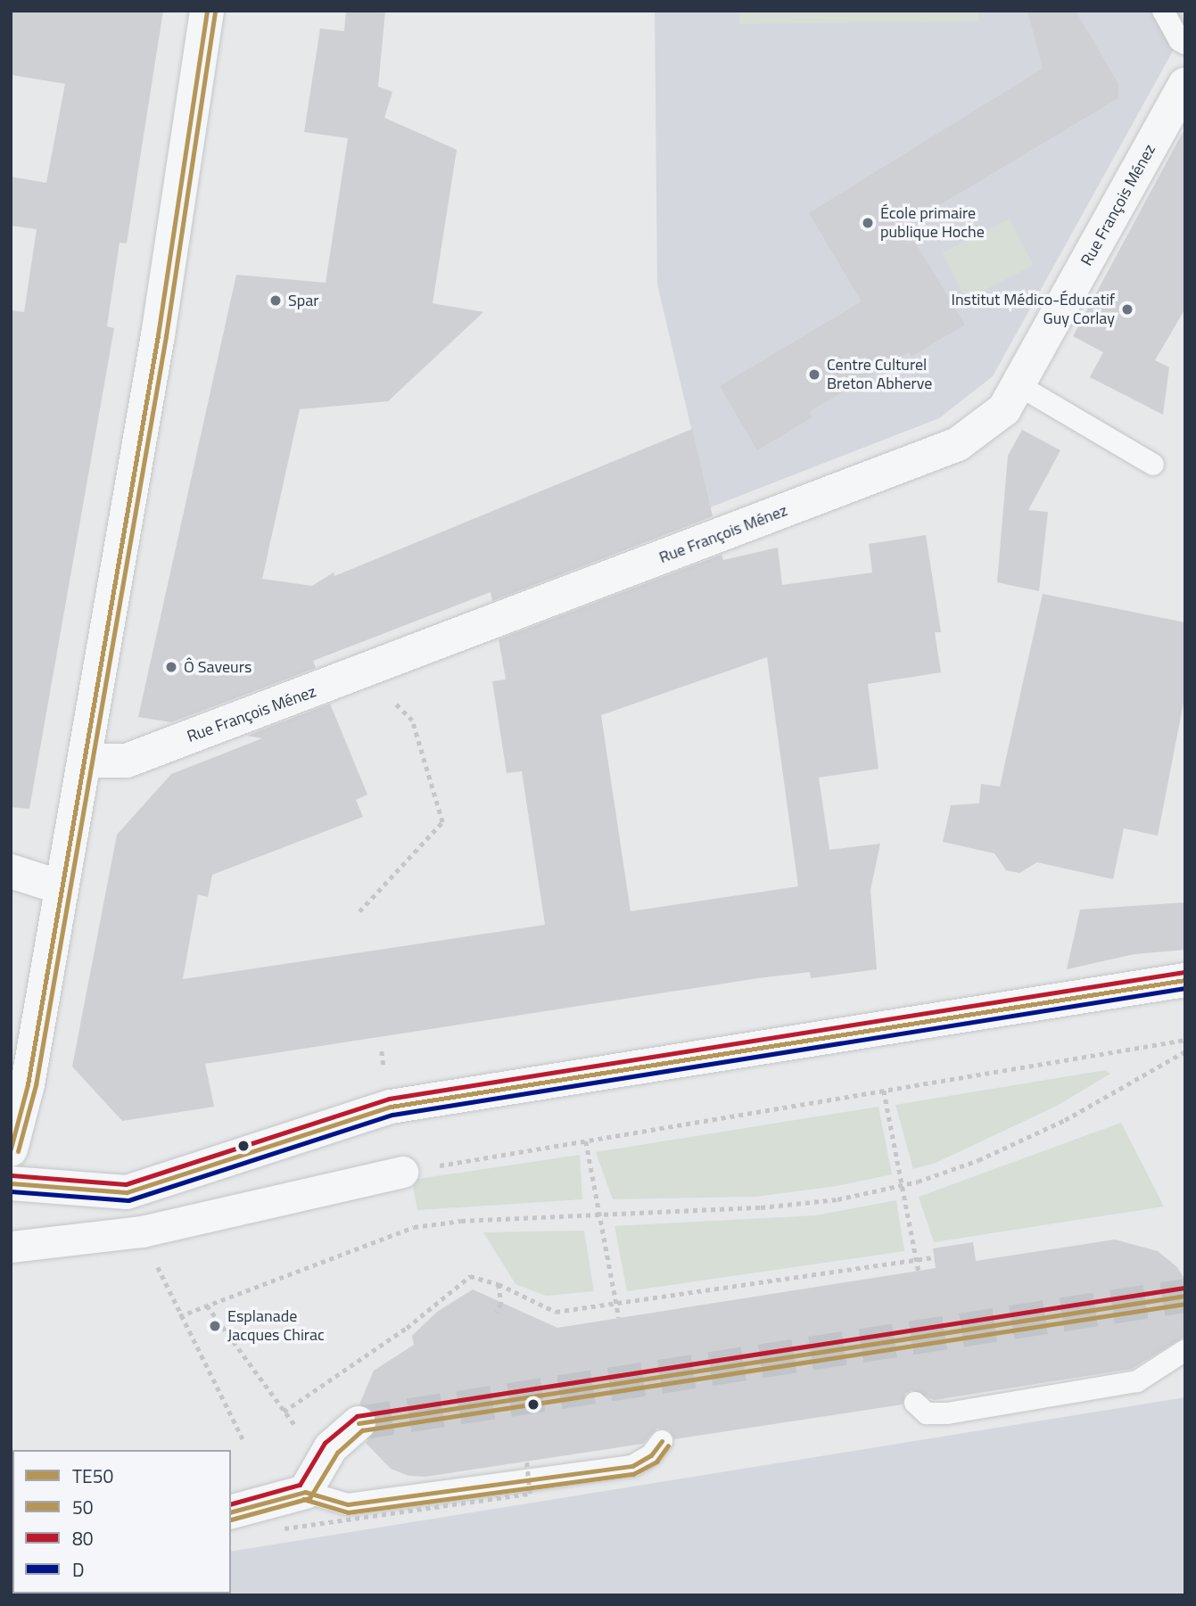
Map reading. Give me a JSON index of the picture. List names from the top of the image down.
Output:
{
  "streets": {
    "street": ["Rue François Ménez"]
  },
  "places": [
    "École primaire publique Hoche",
    "Spar",
    "Institut Médico-Éducatif Guy Corlay",
    "Centre Culturel Breton Abherve",
    "Ô Saveurs",
    "Esplanade Jacques Chirac"
  ],
  "lines": [
    "transit line TE50",
    "transit line 50",
    "transit line 80",
    "transit line D"
  ],
  "legend": [
    "TE50",
    "50",
    "80",
    "D"
  ]
}
